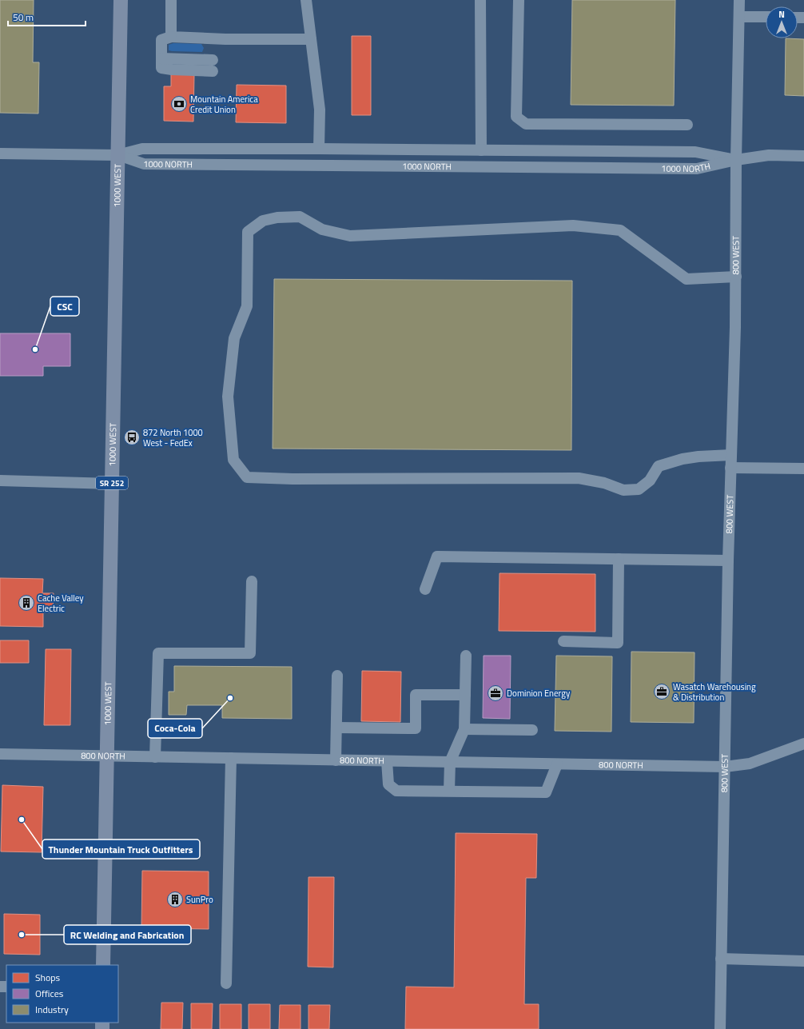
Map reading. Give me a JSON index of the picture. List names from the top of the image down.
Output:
{
  "streets": {
    "main road": ["1000 WEST", "SR 252"],
    "street": ["1000 NORTH", "800 WEST", "800 NORTH"]
  },
  "crossings": [
    ["1000 NORTH", "1000 WEST"],
    ["1000 NORTH", "800 WEST"],
    ["1000 WEST", "800 NORTH"],
    ["800 WEST", "800 NORTH"]
  ],
  "places": {
    "bank": ["Mountain America Credit Union"],
    "other": [
      "CSC",
      "Coca-Cola",
      "Thunder Mountain Truck Outfitters",
      "RC Welding and Fabrication"
    ],
    "bus stop": ["872 North 1000 West - FedEx"],
    "building": ["Cache Valley Electric", "SunPro"],
    "office": ["Wasatch Warehousing & Distribution", "Dominion Energy"]
  },
  "legend": ["Shops", "Offices", "Industry"],
  "scale_bar": "50 m",
  "north": "top"
}
